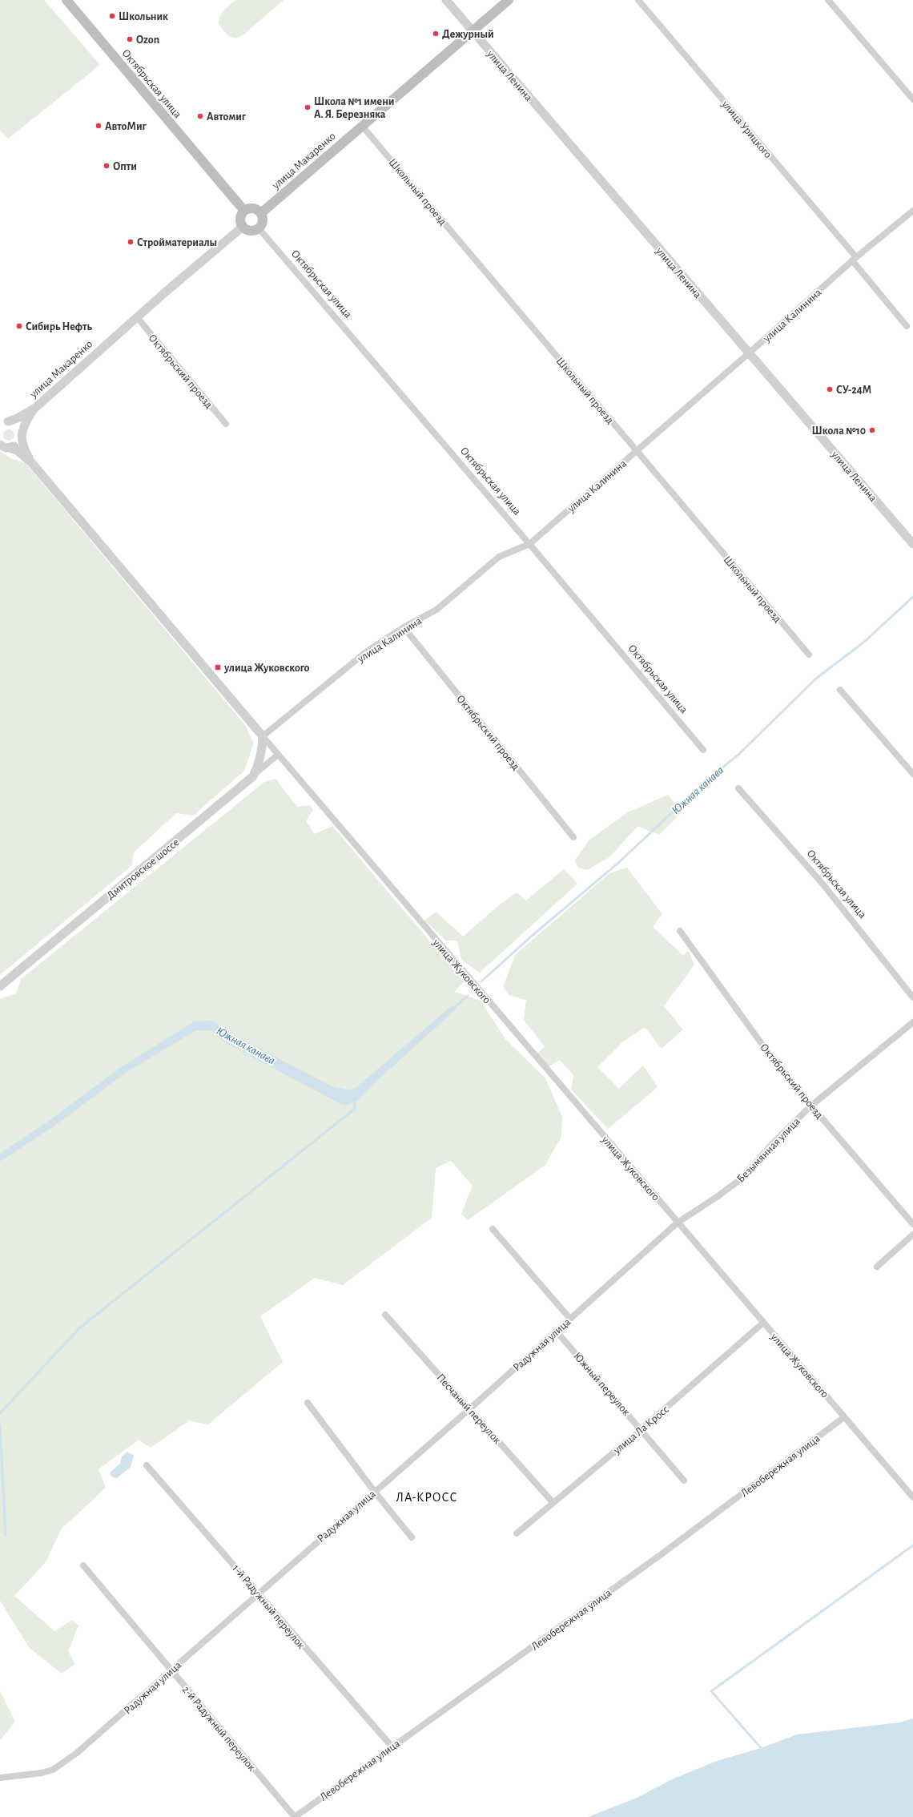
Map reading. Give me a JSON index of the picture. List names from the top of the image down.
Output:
{
  "streets": {
    "main road": ["Октябрьская улица", "улица Макаренко"],
    "street": [
      "улица Ленина",
      "улица Урицкого",
      "Школьный проезд",
      "улица Калинина",
      "Октябрьский проезд",
      "Дмитровское шоссе",
      "улица Жуковского",
      "Безымянная улица",
      "Радужная улица",
      "Южный переулок",
      "Песчаный переулок",
      "улица Ла Кросс",
      "Левобережная улица",
      "1-й Радужный переулок",
      "2-й Радужный переулок"
    ]
  },
  "crossings": [
    ["улица Ленина", "улица Макаренко"],
    ["улица Ленина", "улица Калинина"],
    ["Октябрьская улица", "улица Макаренко"],
    ["Октябрьская улица", "улица Калинина"],
    ["улица Урицкого", "улица Калинина"],
    ["улица Макаренко", "Школьный проезд"],
    ["улица Макаренко", "Октябрьский проезд"],
    ["Школьный проезд", "улица Калинина"],
    ["улица Калинина", "Октябрьский проезд"],
    ["улица Калинина", "Дмитровское шоссе"],
    ["улица Калинина", "улица Жуковского"],
    ["Октябрьский проезд", "Безымянная улица"],
    ["Дмитровское шоссе", "улица Жуковского"],
    ["улица Жуковского", "Безымянная улица"],
    ["улица Жуковского", "Радужная улица"],
    ["улица Жуковского", "улица Ла Кросс"],
    ["улица Жуковского", "Левобережная улица"],
    ["Безымянная улица", "Радужная улица"],
    ["Радужная улица", "Южный переулок"],
    ["Радужная улица", "Песчаный переулок"],
    ["Радужная улица", "1-й Радужный переулок"],
    ["Радужная улица", "2-й Радужный переулок"],
    ["Южный переулок", "улица Ла Кросс"],
    ["Песчаный переулок", "улица Ла Кросс"],
    ["Левобережная улица", "1-й Радужный переулок"],
    ["Левобережная улица", "2-й Радужный переулок"]
  ],
  "districts": ["ЛА-КРОСС"],
  "water": ["Южная канава"],
  "places": {
    "other": [
      "Школьник",
      "Дежурный",
      "Ozon",
      "Школа №1 имени А. Я. Березняка",
      "Автомиг",
      "АвтоМиг",
      "Опти",
      "Стройматериалы",
      "Сибирь Нефть",
      "СУ-24М",
      "Школа №10"
    ],
    "transit": ["улица Жуковского"]
  }
}
